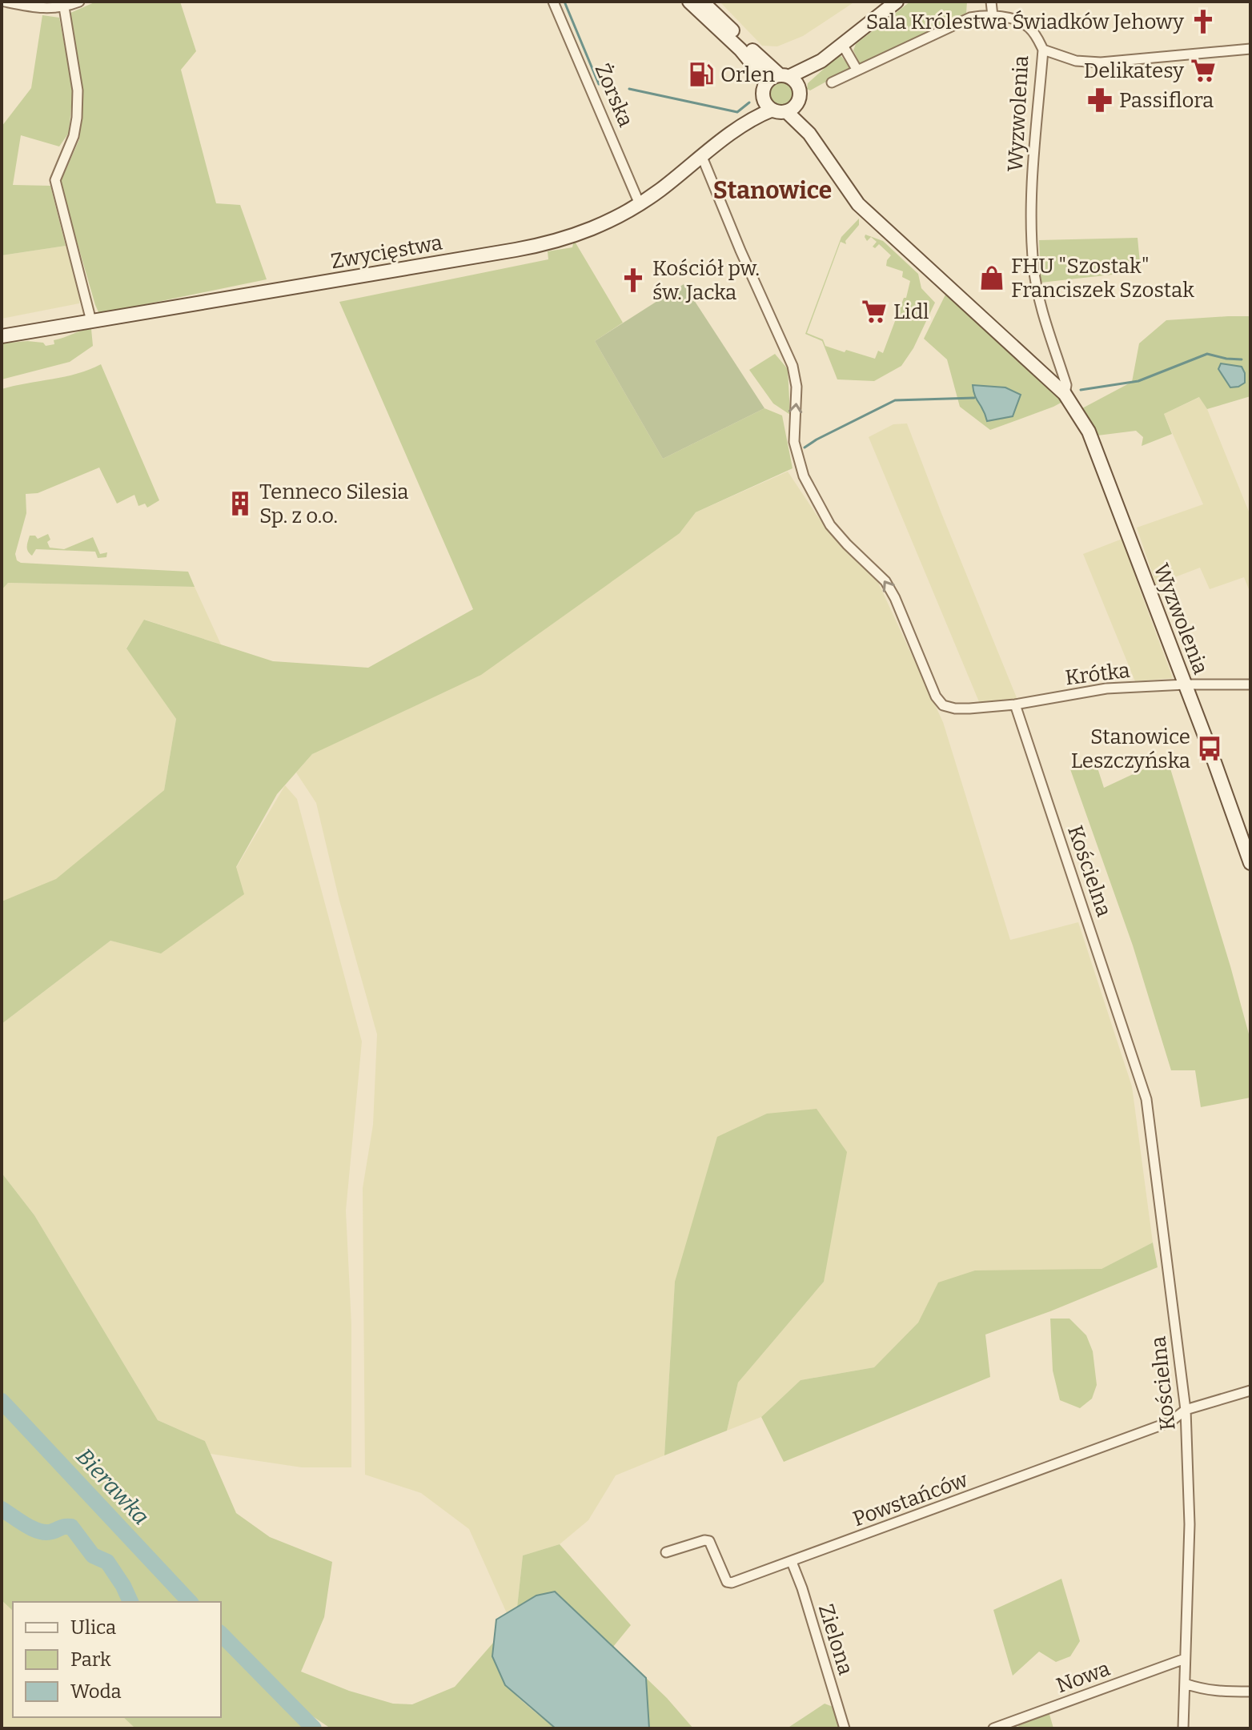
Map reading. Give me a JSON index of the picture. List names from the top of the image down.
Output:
{
  "streets": {
    "main road": ["Wyzwolenia", "Zwycięstwa"],
    "street": [
      "Żorska",
      "Krótka",
      "Kościelna",
      "Powstańców",
      "Zielona",
      "Nowa"
    ]
  },
  "crossings": [
    ["Żorska", "Zwycięstwa"],
    ["Wyzwolenia", "Zwycięstwa"],
    ["Wyzwolenia", "Krótka"],
    ["Krótka", "Kościelna"],
    ["Kościelna", "Powstańców"],
    ["Kościelna", "Nowa"],
    ["Powstańców", "Zielona"]
  ],
  "districts": ["Stanowice"],
  "water": ["Bierawka"],
  "places": {
    "church": ["Sala Królestwa Świadków Jehowy", "Kościół pw. św. Jacka"],
    "supermarket": ["Delikatesy", "Lidl"],
    "fuel station": ["Orlen"],
    "pharmacy": ["Passiflora"],
    "shop": ["FHU \"Szostak\" Franciszek Szostak"],
    "building": ["Tenneco Silesia Sp. z o.o."],
    "bus stop": ["Stanowice Leszczyńska"]
  },
  "legend": ["Ulica", "Park", "Woda"]
}
